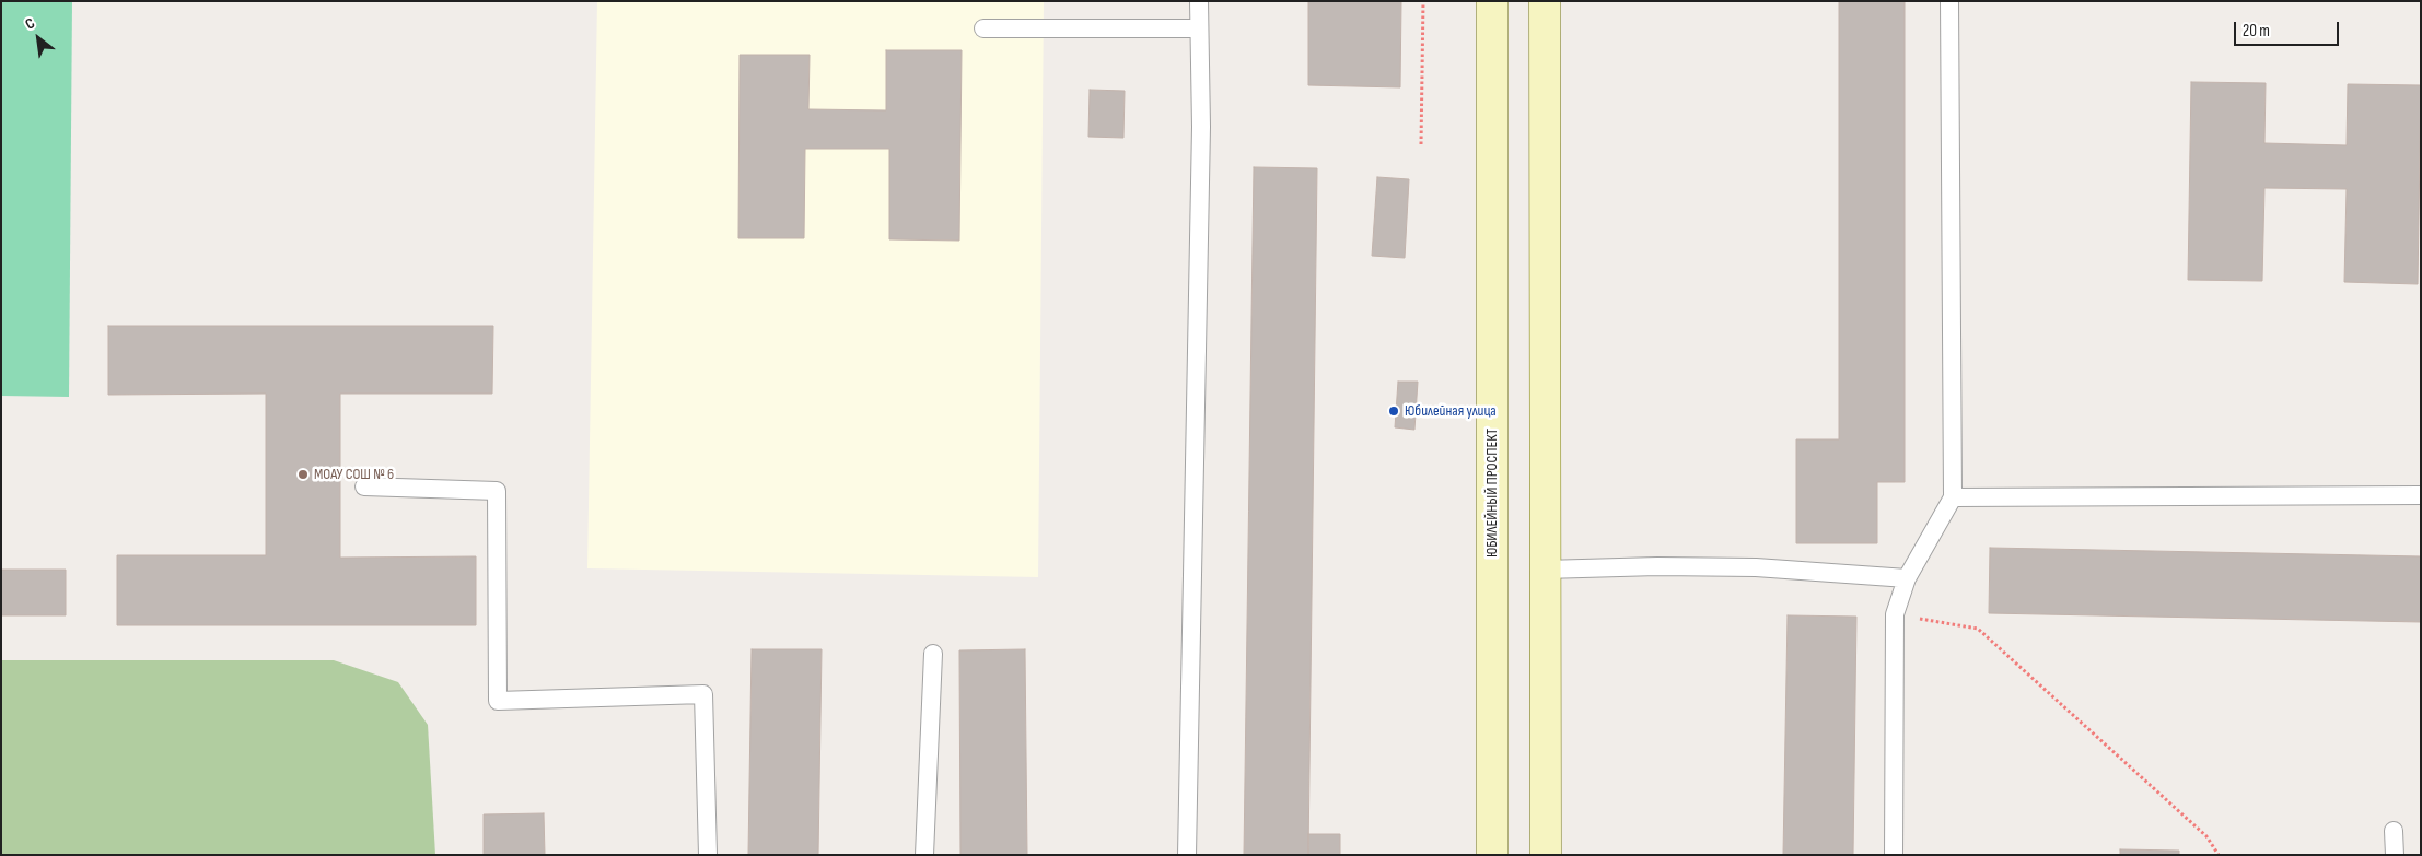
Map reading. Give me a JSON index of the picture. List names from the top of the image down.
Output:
{
  "streets": {
    "main road": ["ЮБИЛЕЙНЫЙ ПРОСПЕКТ"]
  },
  "places": ["Юбилейная улица", "МОАУ СОШ № 6"],
  "scale_bar": "20 m",
  "north": "top left"
}
